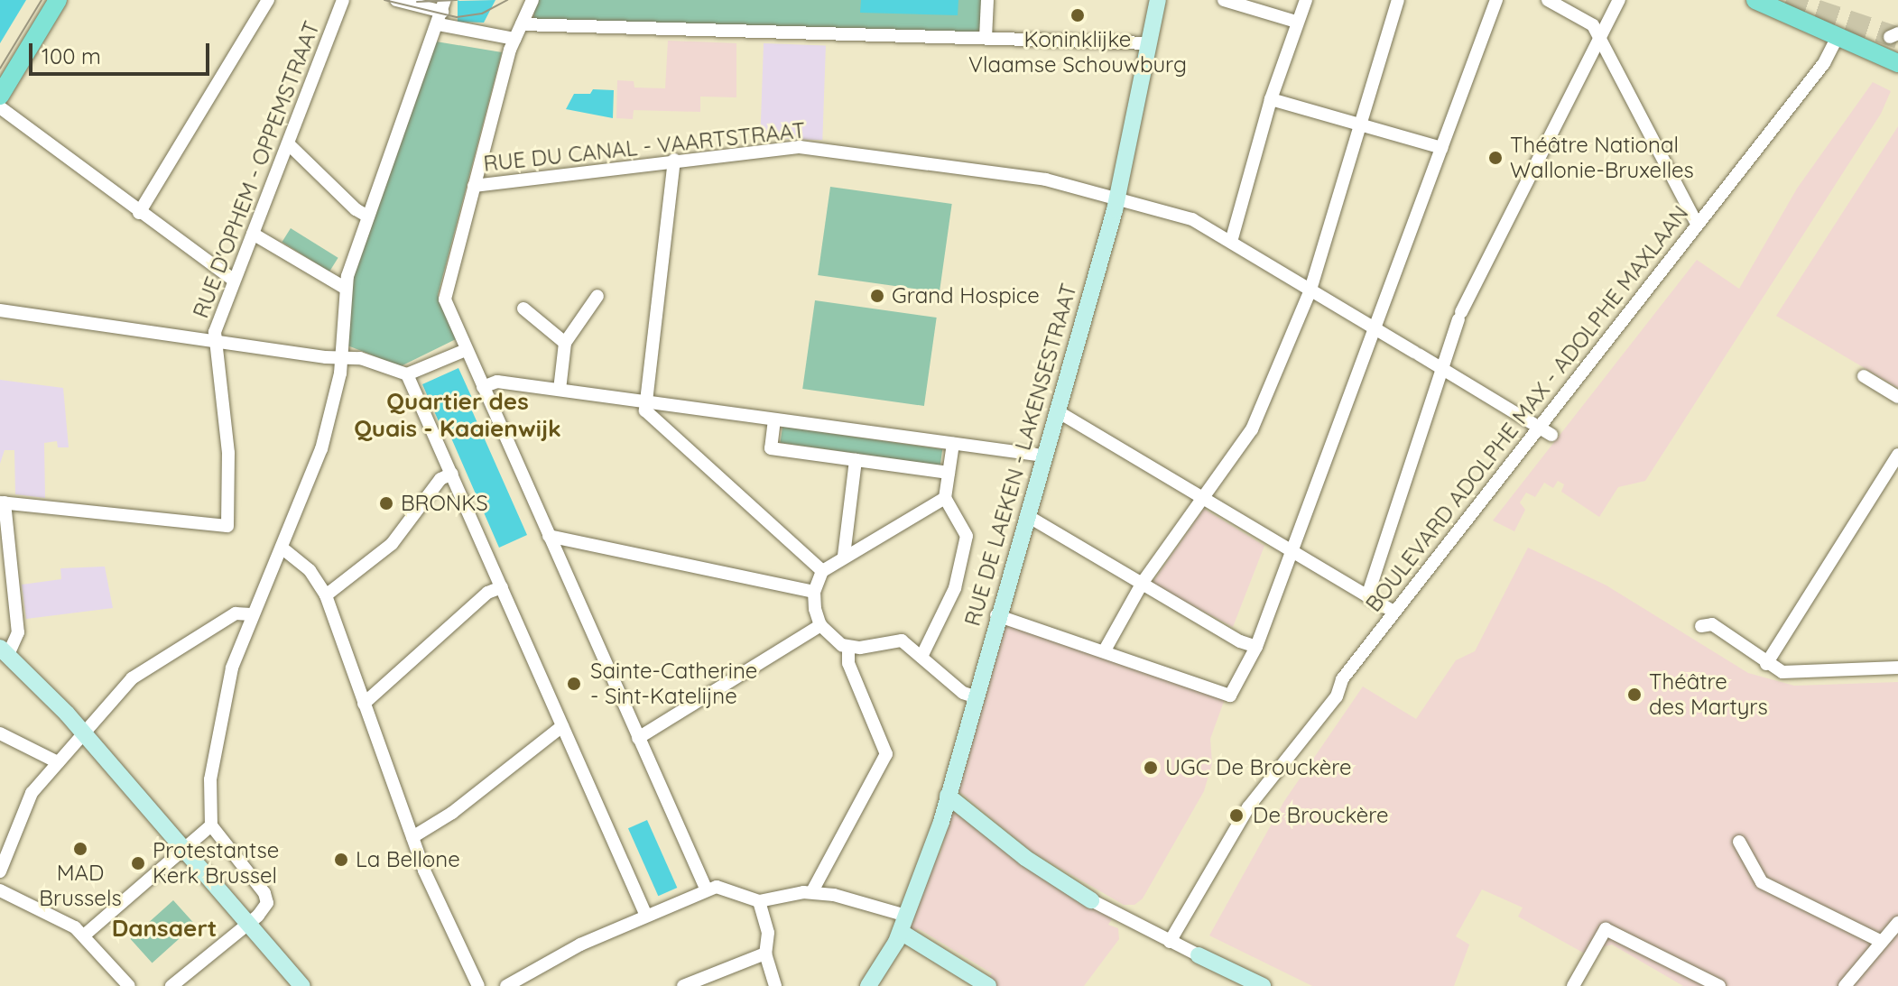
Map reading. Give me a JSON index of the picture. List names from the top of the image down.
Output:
{
  "streets": {
    "street": [
      "RUE DU CANAL - VAARTSTRAAT",
      "RUE D'OPHEM - OPPEMSTRAAT",
      "BOULEVARD ADOLPHE MAX - ADOLPHE MAXLAAN",
      "RUE DE LAEKEN - LAKENSESTRAAT"
    ]
  },
  "crossings": [
    ["RUE DU CANAL - VAARTSTRAAT", "BOULEVARD ADOLPHE MAX - ADOLPHE MAXLAAN"],
    ["RUE DU CANAL - VAARTSTRAAT", "RUE DE LAEKEN - LAKENSESTRAAT"]
  ],
  "districts": ["Quartier des Quais - Kaaienwijk", "Dansaert"],
  "places": [
    "Koninklijke Vlaamse Schouwburg",
    "Théâtre National Wallonie-Bruxelles",
    "Grand Hospice",
    "BRONKS",
    "Sainte-Catherine - Sint-Katelijne",
    "Théâtre des Martyrs",
    "UGC De Brouckère",
    "De Brouckère",
    "MAD Brussels",
    "La Bellone",
    "Protestantse Kerk Brussel"
  ],
  "scale_bar": "100 m"
}
